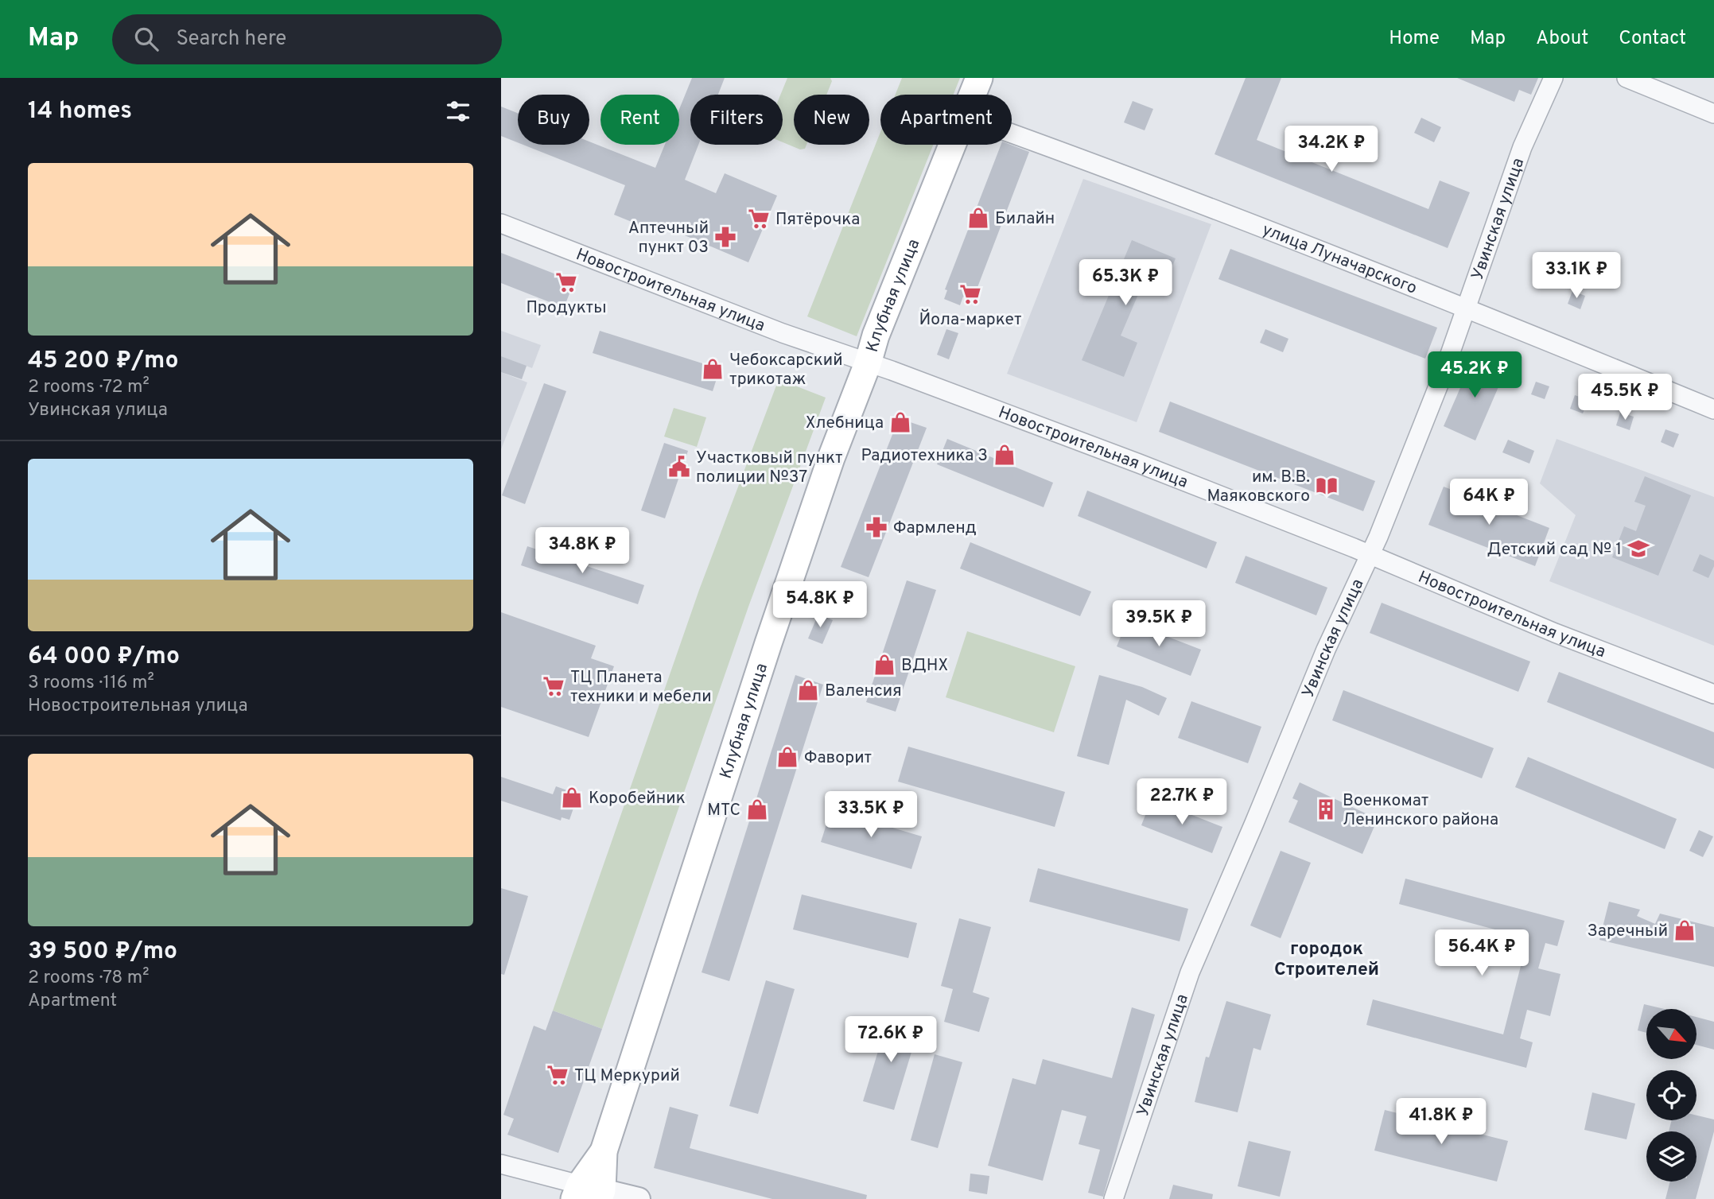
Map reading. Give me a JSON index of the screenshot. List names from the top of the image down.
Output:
{
  "streets": {
    "main road": ["Клубная улица"],
    "street": ["Увинская улица", "улица Луначарского", "Новостроительная улица"]
  },
  "crossings": [
    ["Увинская улица", "улица Луначарского"],
    ["Увинская улица", "Новостроительная улица"],
    ["Новостроительная улица", "Клубная улица"]
  ],
  "districts": ["городок Строителей"],
  "places": {
    "shop": [
      "Билайн",
      "Чебоксарский трикотаж",
      "Хлебница",
      "Радиотехника 3",
      "ВДНХ",
      "Валенсия",
      "Фаворит",
      "Коробейник",
      "МТС",
      "Заречный"
    ],
    "supermarket": [
      "Пятёрочка",
      "Продукты",
      "Йола-маркет",
      "ТЦ Планета техники и мебели",
      "ТЦ Меркурий"
    ],
    "pharmacy": ["Аптечный пункт 03", "Фармленд"],
    "public building": ["Участковый пункт полиции №37"],
    "library": ["им. В.В. Маяковского"],
    "school or university": ["Детский сад № 1"],
    "building": ["Военкомат Ленинского района"]
  },
  "north": "bottom right",
  "page": {
    "header": "Map",
    "search": "Search here",
    "nav": [
      "Home",
      "Map",
      "About",
      "Contact"
    ],
    "heading": "14 homes",
    "chip": [
      "Buy",
      "Rent",
      "Filters",
      "New",
      "Apartment"
    ],
    "price": [
      "34.2K ₽",
      "33.1K ₽",
      "65.3K ₽",
      "45.2K ₽",
      "45.5K ₽",
      "64K ₽",
      "34.8K ₽",
      "54.8K ₽",
      "39.5K ₽",
      "22.7K ₽",
      "33.5K ₽",
      "56.4K ₽",
      "72.6K ₽",
      "41.8K ₽"
    ],
    "list": [
      {
        "name": "45 200 ₽/mo",
        "note": "2 rooms · 72 m² · Увинская улица"
      },
      {
        "name": "64 000 ₽/mo",
        "note": "3 rooms · 116 m² · Новостроительная улица"
      },
      {
        "name": "39 500 ₽/mo",
        "note": "2 rooms · 78 m² · Apartment"
      }
    ]
  }
}
